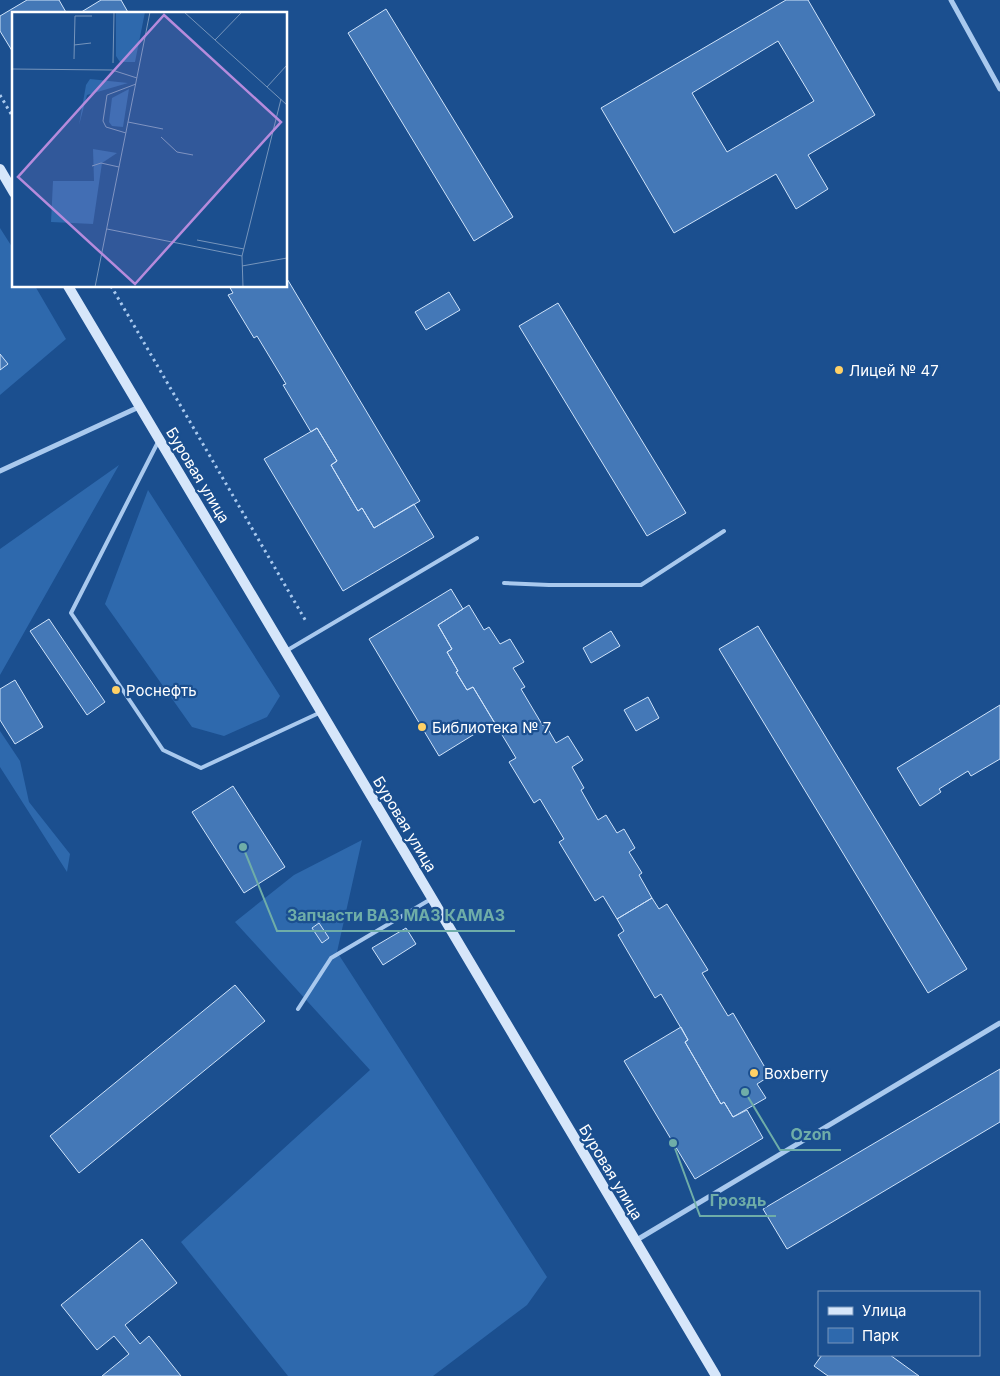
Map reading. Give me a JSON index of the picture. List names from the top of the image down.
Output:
{
  "streets": {
    "main road": ["Буровая улица"]
  },
  "places": [
    "Лицей № 47",
    "Роснефть",
    "Библиотека № 7",
    "Запчасти ВАЗ МАЗ КАМАЗ",
    "Boxberry",
    "Ozon",
    "Гроздь"
  ],
  "legend": ["Улица", "Парк"]
}
